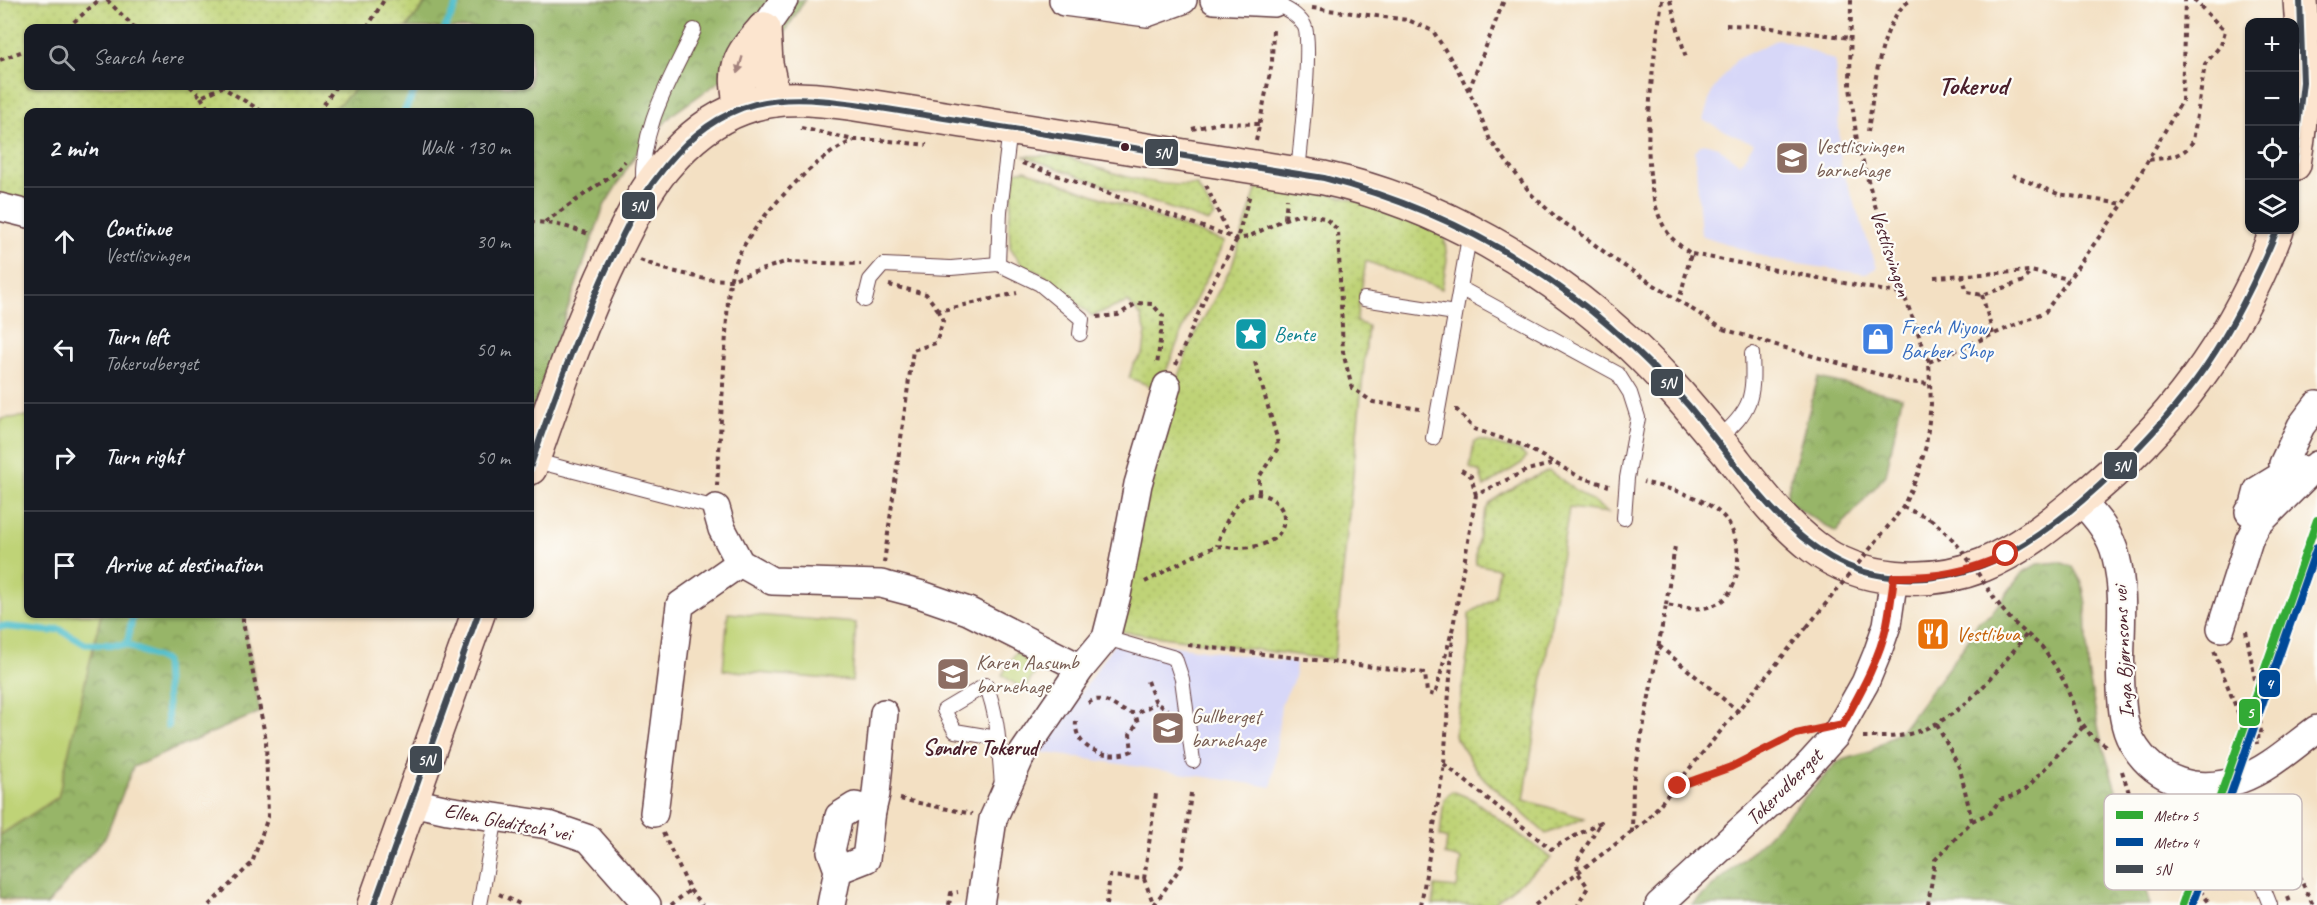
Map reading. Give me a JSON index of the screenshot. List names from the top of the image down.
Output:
{
  "streets": {
    "street": ["Inga Bjørnsons vei", "Tokerudberget", "Ellen Gleditsch’ vei"],
    "path": ["Vestlisvingen"]
  },
  "districts": ["Tokerud", "Søndre Tokerud"],
  "places": {
    "school or university": ["Vestlisvingen barnehage", "Karen Aasumb barnehage", "Gullberget barnehage"],
    "place": ["Bente"],
    "shop": ["Fresh Niyow Barber Shop"],
    "restaurant": ["Vestlibua"]
  },
  "lines": ["transit line 5N", "metro line 5", "metro line 4"],
  "legend": ["Metro 5", "Metro 4", "5N"],
  "page": {
    "map_buttons": ["+", "−"],
    "search": "Search here",
    "heading": ["2 min", "Walk · 130 m"],
    "list": [
      ["Continue", "Vestlisvingen", "30 m"],
      ["Turn left", "Tokerudberget", "50 m"],
      ["Turn right", "50 m"],
      "Arrive at destination"
    ]
  }
}
